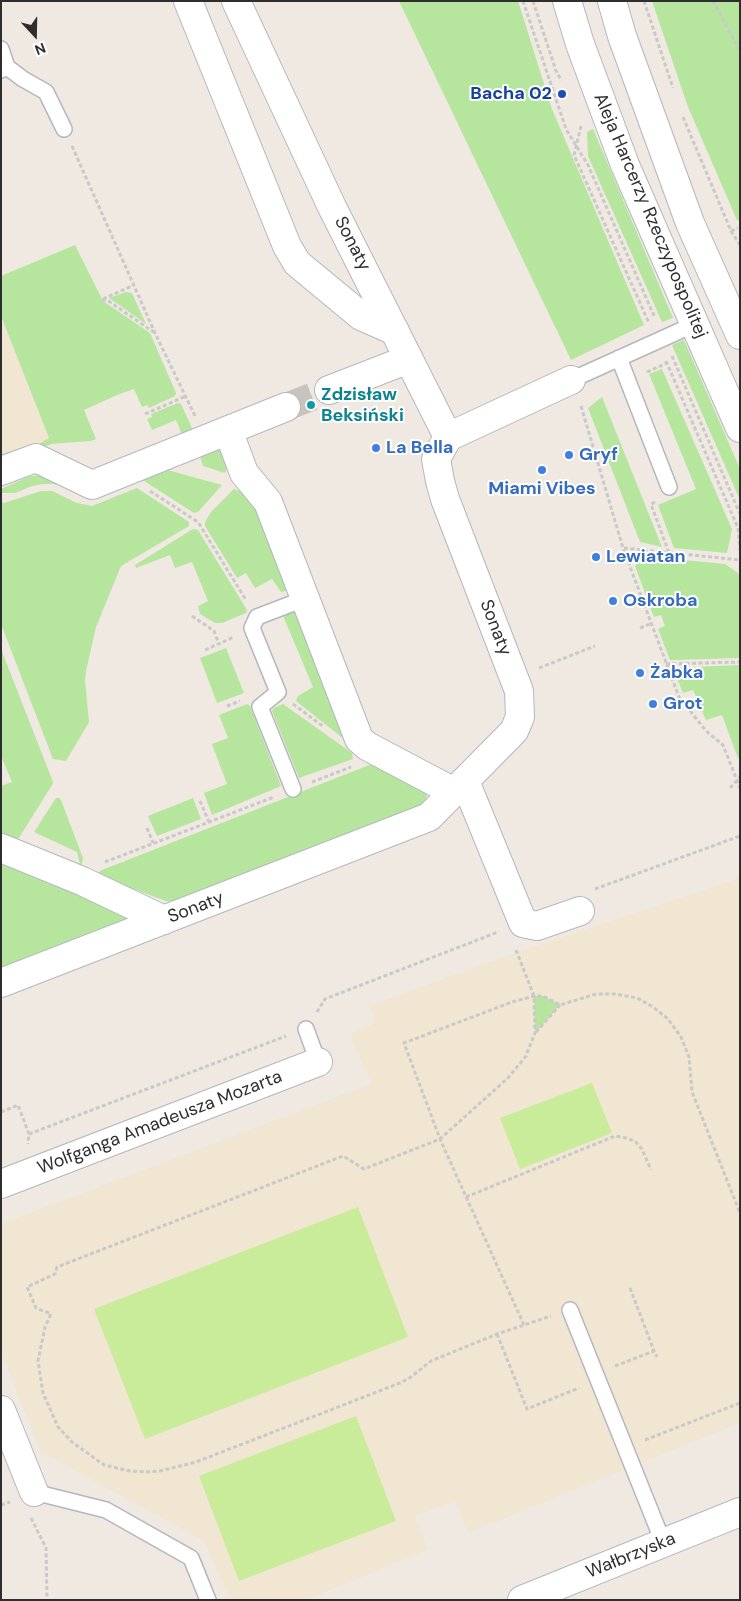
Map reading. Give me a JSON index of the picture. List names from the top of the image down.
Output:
{
  "streets": {
    "street": [
      "Aleja Harcerzy Rzeczypospolitej",
      "Sonaty",
      "Wolfganga Amadeusza Mozarta",
      "Wałbrzyska"
    ]
  },
  "places": [
    "Bacha 02",
    "Zdzisław Beksiński",
    "La Bella",
    "Gryf",
    "Miami Vibes",
    "Lewiatan",
    "Oskroba",
    "Żabka",
    "Grot"
  ],
  "north": "bottom"
}
